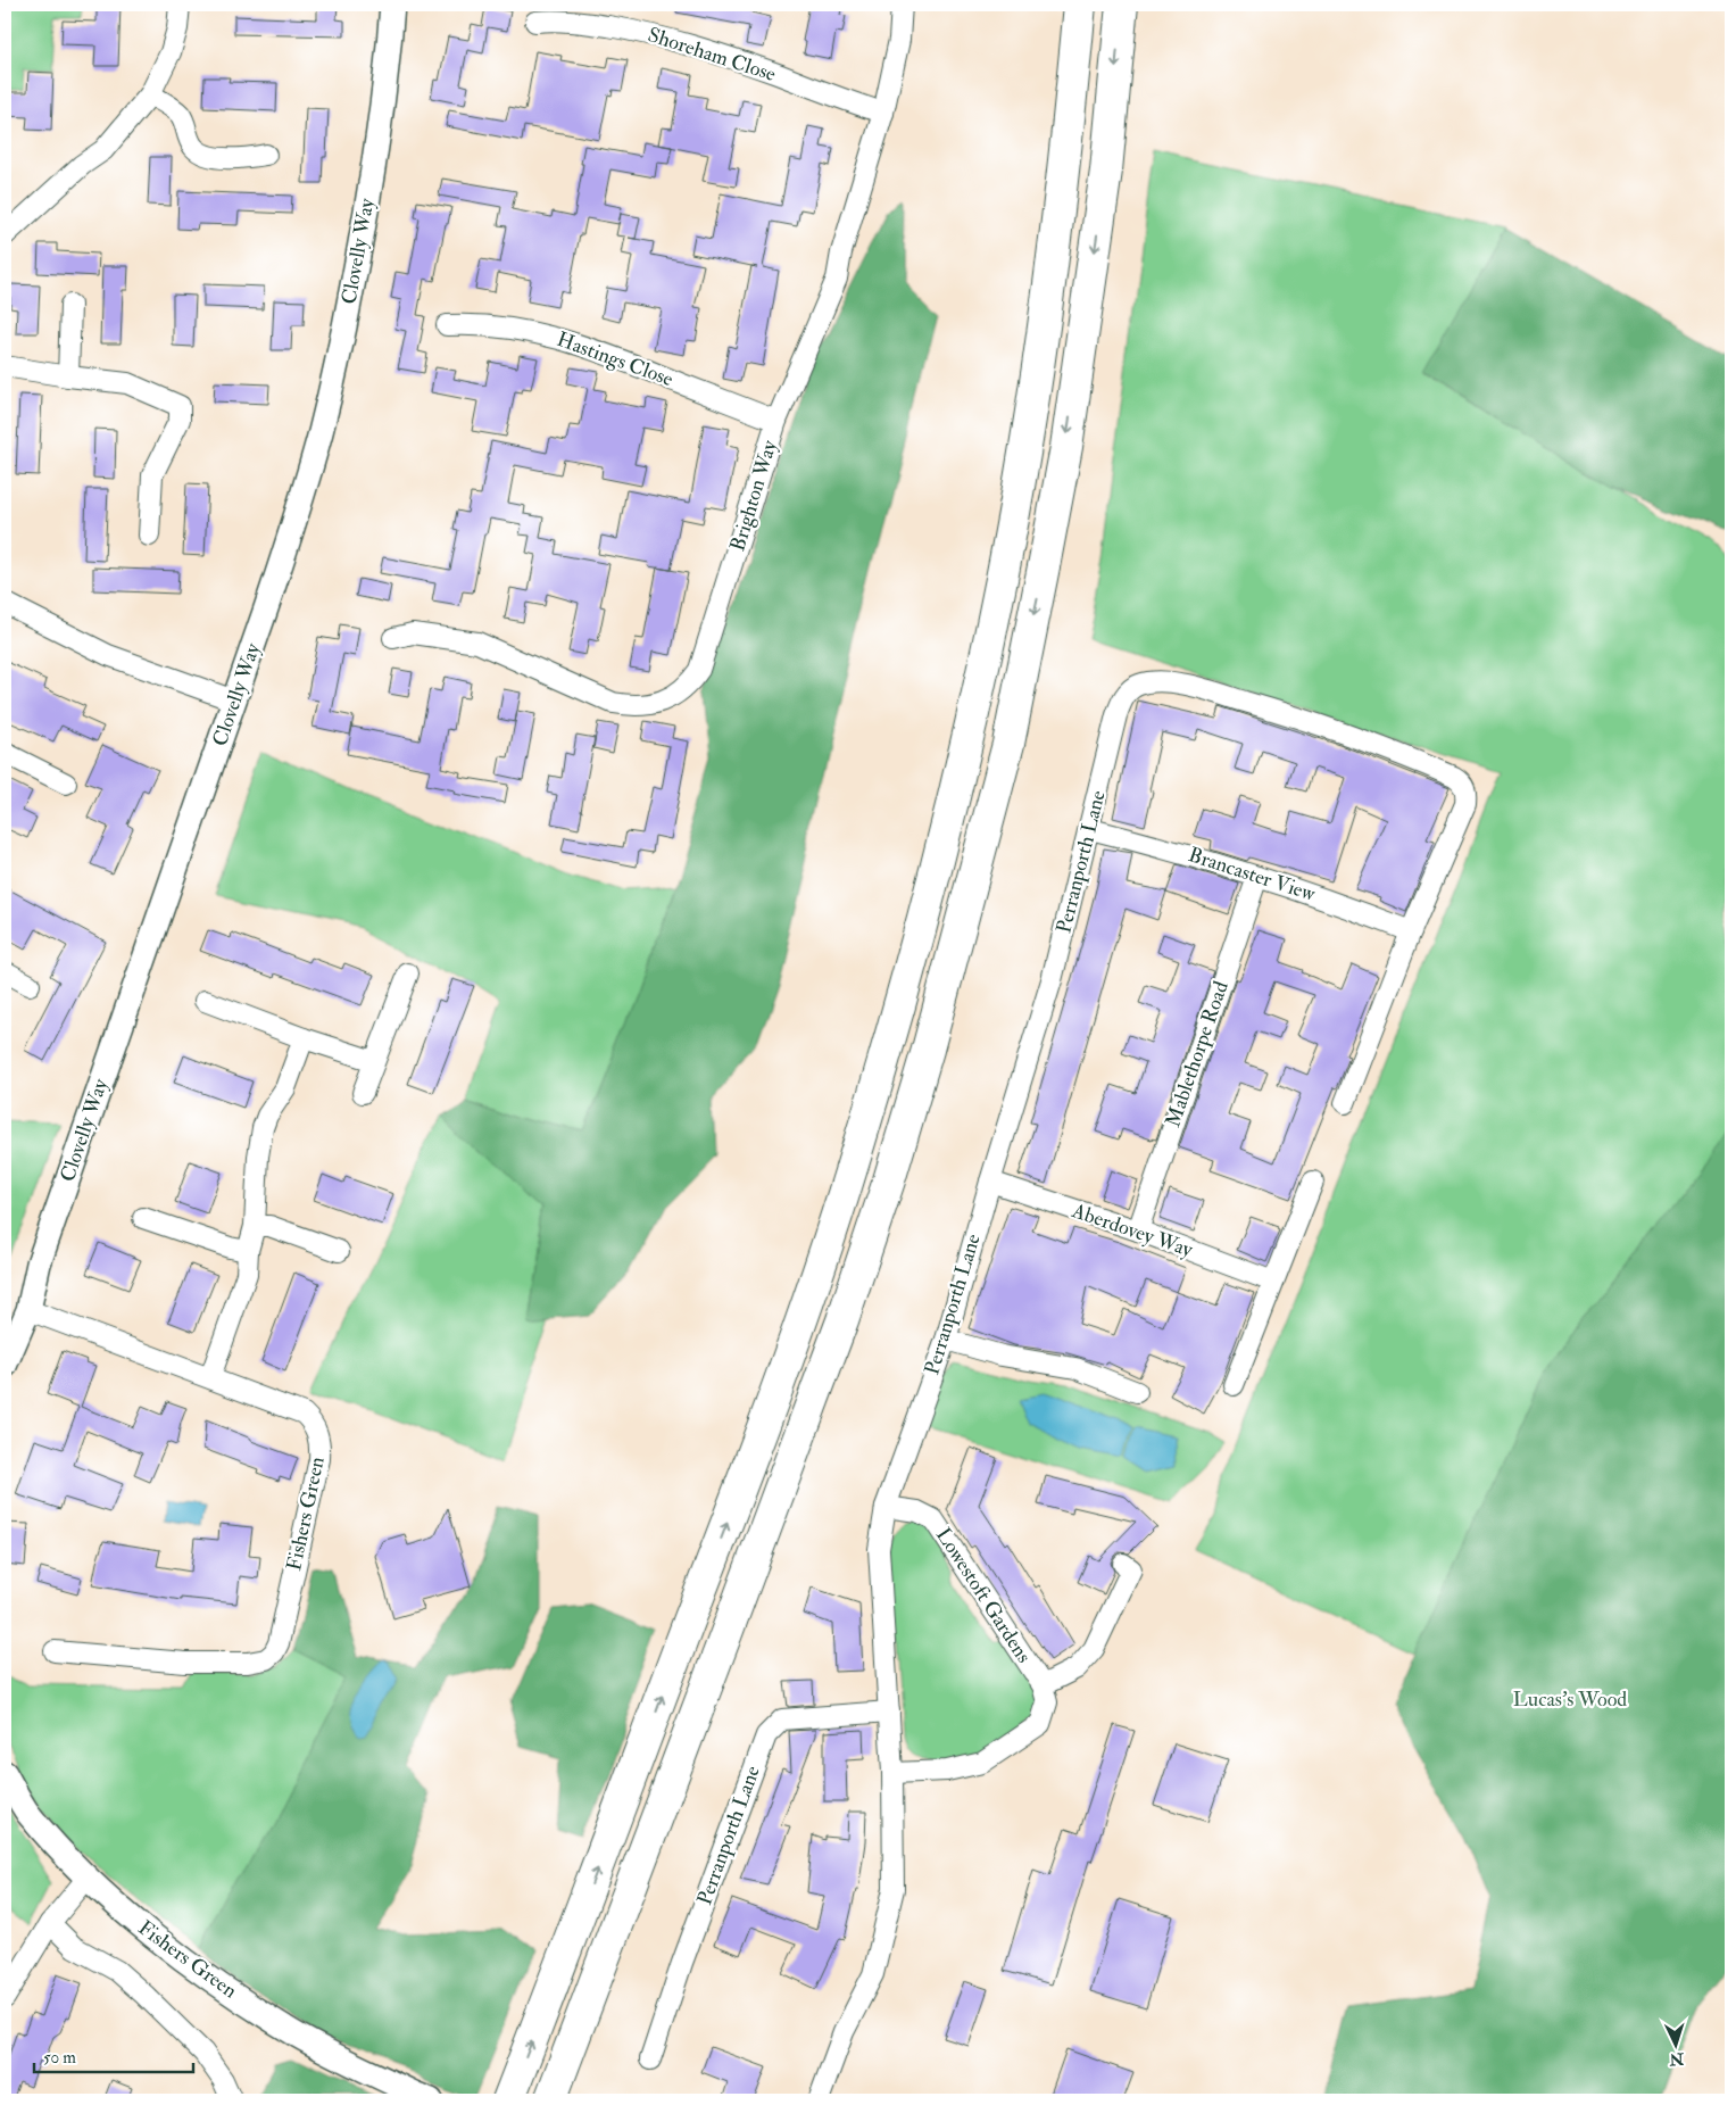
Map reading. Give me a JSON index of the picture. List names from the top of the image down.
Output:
{
  "streets": {
    "street": [
      "Shoreham Close",
      "Clovelly Way",
      "Hastings Close",
      "Brighton Way",
      "Perranporth Lane",
      "Brancaster View",
      "Mablethorpe Road",
      "Aberdovey Way",
      "Fishers Green",
      "Lowestoft Gardens"
    ]
  },
  "crossings": [
    ["Shoreham Close", "Brighton Way"],
    ["Clovelly Way", "Fishers Green"],
    ["Hastings Close", "Brighton Way"],
    ["Perranporth Lane", "Brancaster View"],
    ["Perranporth Lane", "Aberdovey Way"],
    ["Perranporth Lane", "Lowestoft Gardens"],
    ["Brancaster View", "Mablethorpe Road"],
    ["Mablethorpe Road", "Aberdovey Way"]
  ],
  "parks": ["Lucas's Wood"],
  "scale_bar": "50 m",
  "north": "bottom"
}
